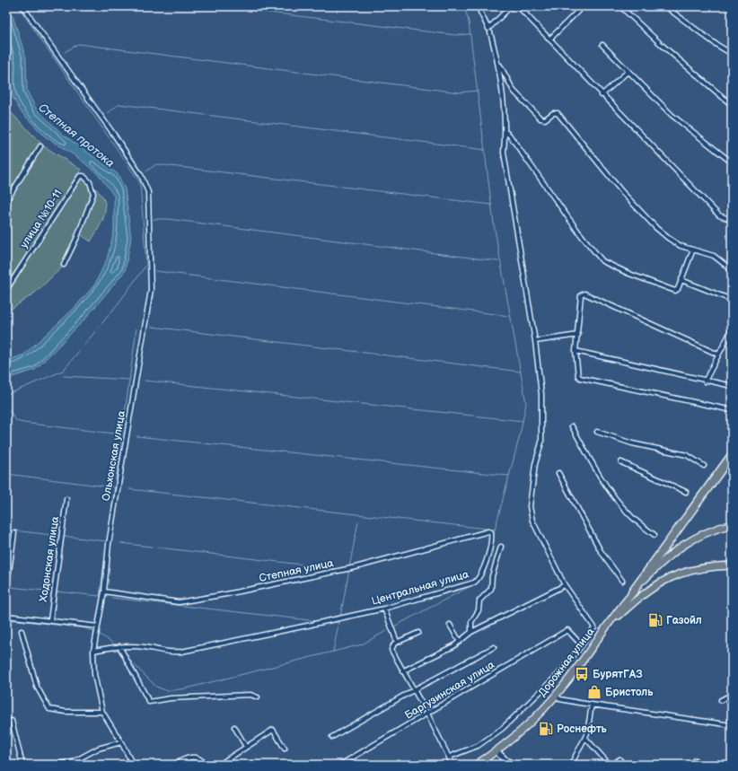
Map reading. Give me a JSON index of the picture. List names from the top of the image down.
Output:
{
  "streets": {
    "main road": ["Дорожная улица"],
    "street": [
      "улица №10-11",
      "Ольхонская улица",
      "Ходонская улица",
      "Степная улица",
      "Центральная улица",
      "Баргузинская улица"
    ]
  },
  "crossings": [
    ["Ольхонская улица", "Степная улица"],
    ["Ольхонская улица", "Центральная улица"],
    ["Степная улица", "Центральная улица"]
  ],
  "water": ["Степная протока"],
  "places": {
    "fuel station": ["Газойл", "Роснефть"],
    "bus stop": ["БурятГАЗ"],
    "shop": ["Бристоль"]
  }
}
